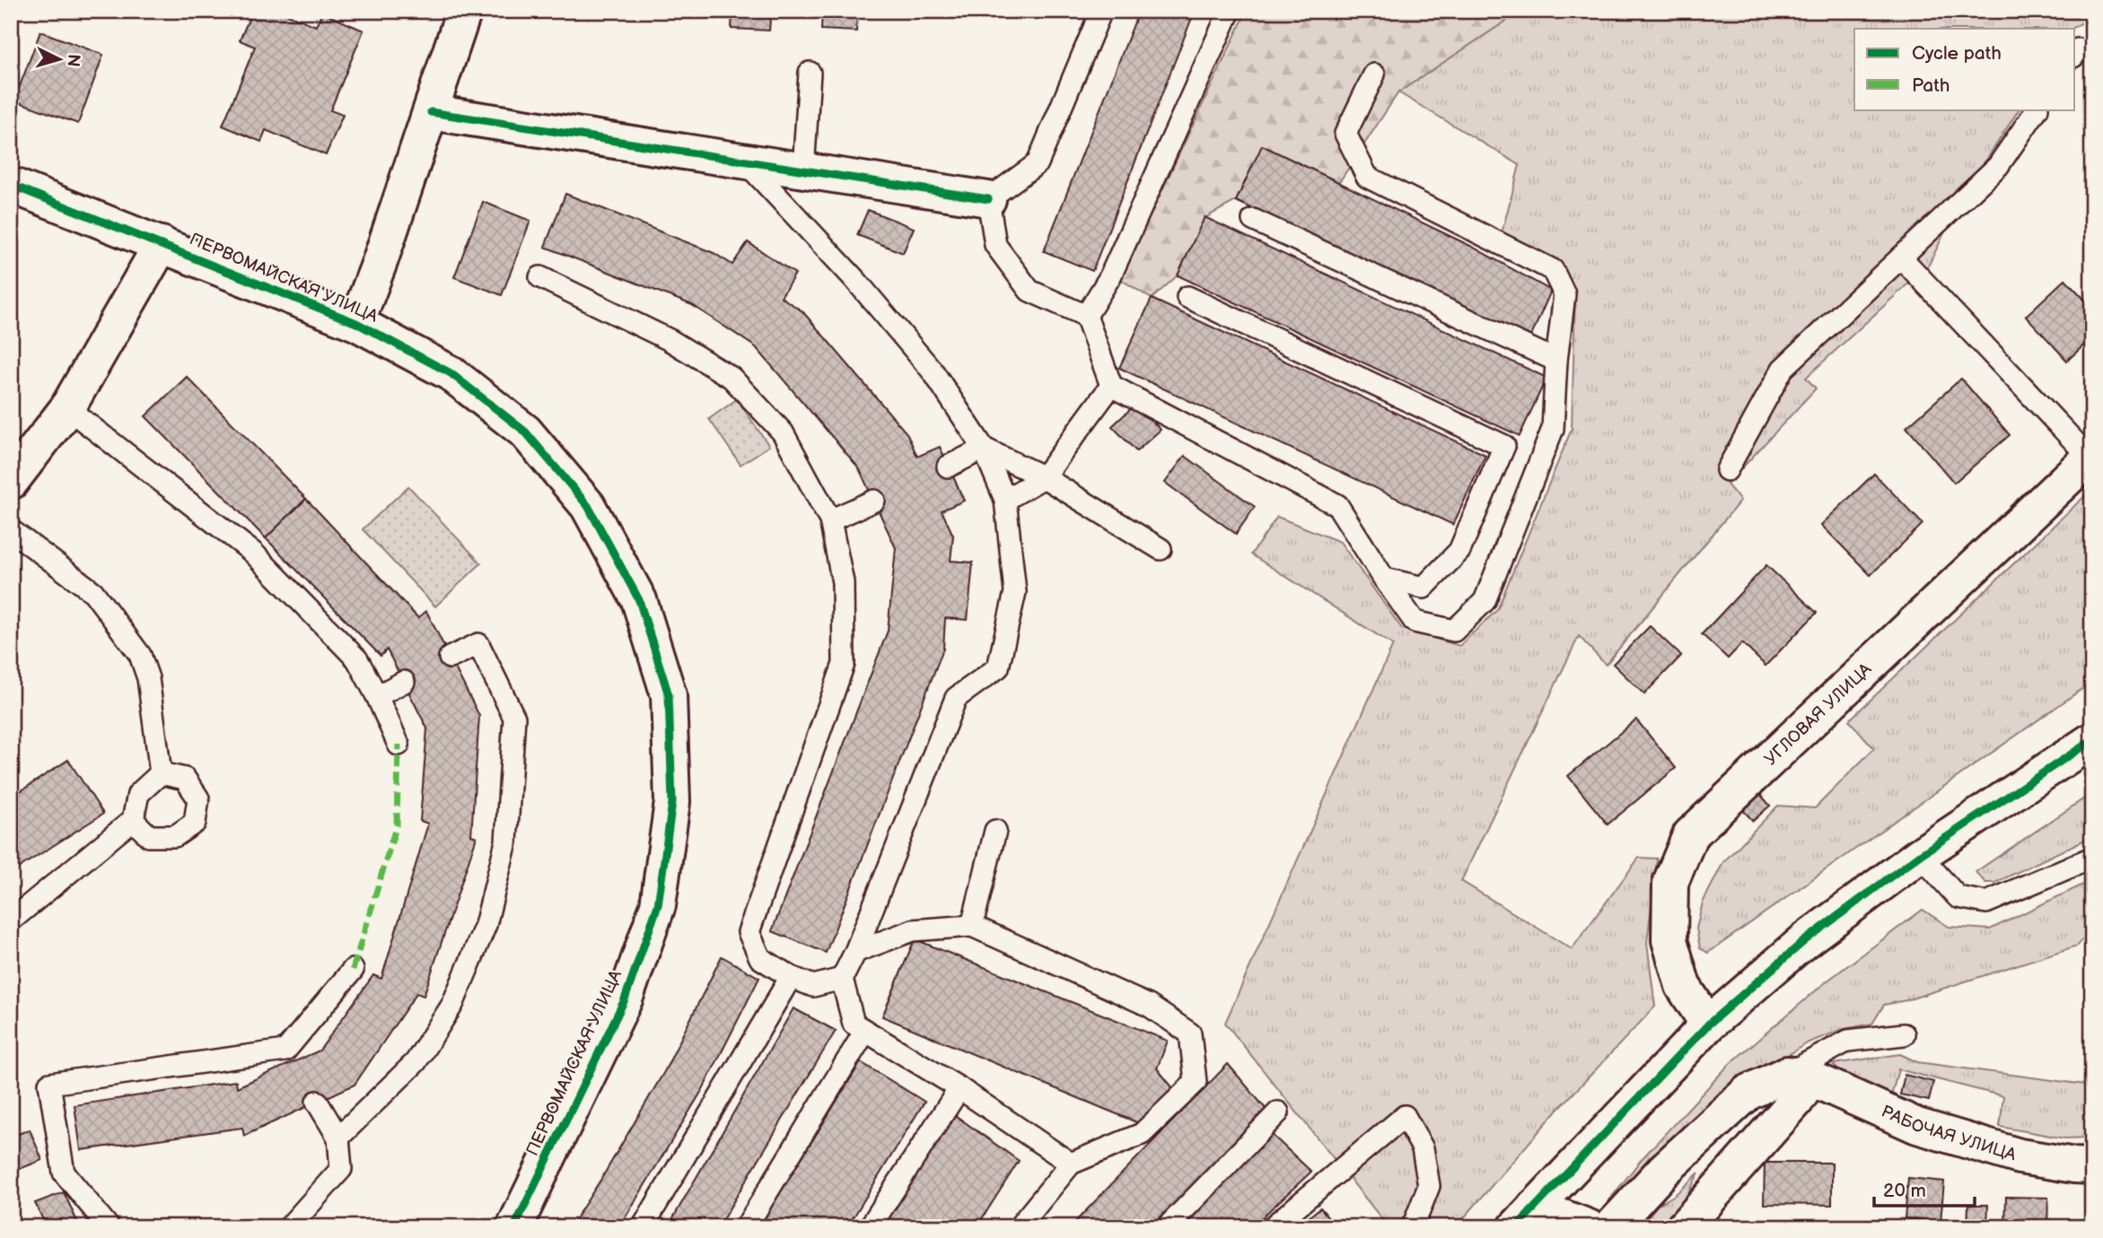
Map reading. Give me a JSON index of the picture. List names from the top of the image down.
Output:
{
  "streets": {
    "street": ["ПЕРВОМАЙСКАЯ УЛИЦА", "УГЛОВАЯ УЛИЦА", "РАБОЧАЯ УЛИЦА"]
  },
  "legend": ["Cycle path", "Path"],
  "scale_bar": "20 m",
  "north": "right"
}
